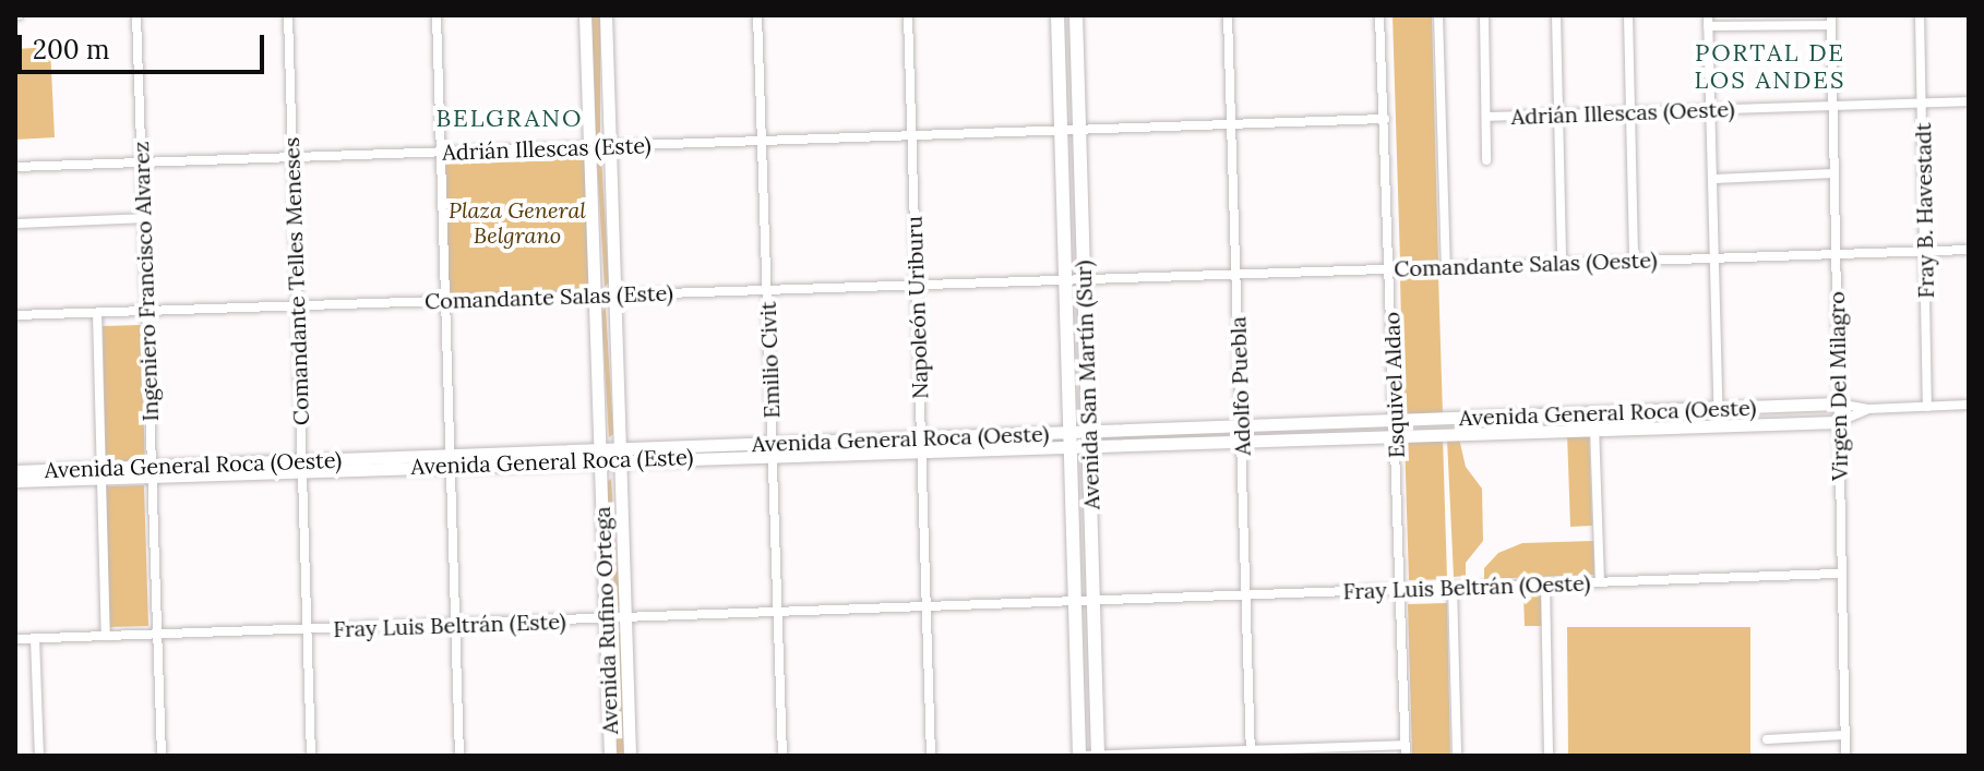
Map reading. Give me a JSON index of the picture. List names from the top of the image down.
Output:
{
  "streets": {
    "highway": ["Avenida San Martín (Sur)"],
    "main road": ["Avenida General Roca (Oeste)", "Avenida General Roca (Este)", "Avenida Rufino Ortega"],
    "street": [
      "Adrián Illescas (Oeste)",
      "Adrián Illescas (Este)",
      "Fray B. Havestadt",
      "Comandante Salas (Oeste)",
      "Ingeniero Francisco Alvarez",
      "Comandante Telles Meneses",
      "Comandante Salas (Este)",
      "Napoleón Uriburu",
      "Emilio Civit",
      "Esquivel Aldao",
      "Adolfo Puebla",
      "Virgen Del Milagro",
      "Fray Luis Beltrán (Oeste)",
      "Fray Luis Beltrán (Este)"
    ]
  },
  "crossings": [
    ["Adrián Illescas (Oeste)", "Fray B. Havestadt"],
    ["Adrián Illescas (Oeste)", "Virgen Del Milagro"],
    ["Adrián Illescas (Este)", "Ingeniero Francisco Alvarez"],
    ["Adrián Illescas (Este)", "Comandante Telles Meneses"],
    ["Adrián Illescas (Este)", "Napoleón Uriburu"],
    ["Adrián Illescas (Este)", "Emilio Civit"],
    ["Adrián Illescas (Este)", "Avenida San Martín (Sur)"],
    ["Adrián Illescas (Este)", "Avenida Rufino Ortega"],
    ["Fray B. Havestadt", "Comandante Salas (Oeste)"],
    ["Comandante Salas (Oeste)", "Comandante Salas (Este)"],
    ["Comandante Salas (Oeste)", "Avenida San Martín (Sur)"],
    ["Comandante Salas (Oeste)", "Esquivel Aldao"],
    ["Comandante Salas (Oeste)", "Adolfo Puebla"],
    ["Comandante Salas (Oeste)", "Virgen Del Milagro"],
    ["Ingeniero Francisco Alvarez", "Comandante Salas (Este)"],
    ["Ingeniero Francisco Alvarez", "Avenida General Roca (Este)"],
    ["Ingeniero Francisco Alvarez", "Fray Luis Beltrán (Este)"],
    ["Comandante Telles Meneses", "Comandante Salas (Este)"],
    ["Comandante Telles Meneses", "Avenida General Roca (Este)"],
    ["Comandante Telles Meneses", "Fray Luis Beltrán (Este)"],
    ["Comandante Salas (Este)", "Napoleón Uriburu"],
    ["Comandante Salas (Este)", "Emilio Civit"],
    ["Comandante Salas (Este)", "Avenida San Martín (Sur)"],
    ["Comandante Salas (Este)", "Avenida Rufino Ortega"],
    ["Napoleón Uriburu", "Avenida General Roca (Oeste)"],
    ["Napoleón Uriburu", "Avenida General Roca (Este)"],
    ["Napoleón Uriburu", "Fray Luis Beltrán (Este)"],
    ["Emilio Civit", "Avenida General Roca (Este)"],
    ["Emilio Civit", "Fray Luis Beltrán (Este)"],
    ["Avenida San Martín (Sur)", "Avenida General Roca (Oeste)"],
    ["Avenida San Martín (Sur)", "Fray Luis Beltrán (Oeste)"],
    ["Avenida San Martín (Sur)", "Fray Luis Beltrán (Este)"],
    ["Esquivel Aldao", "Avenida General Roca (Oeste)"],
    ["Esquivel Aldao", "Fray Luis Beltrán (Oeste)"],
    ["Adolfo Puebla", "Avenida General Roca (Oeste)"],
    ["Adolfo Puebla", "Fray Luis Beltrán (Oeste)"],
    ["Virgen Del Milagro", "Avenida General Roca (Oeste)"],
    ["Virgen Del Milagro", "Fray Luis Beltrán (Oeste)"],
    ["Avenida General Roca (Oeste)", "Avenida General Roca (Este)"],
    ["Avenida General Roca (Este)", "Avenida Rufino Ortega"],
    ["Fray Luis Beltrán (Oeste)", "Fray Luis Beltrán (Este)"],
    ["Avenida Rufino Ortega", "Fray Luis Beltrán (Este)"]
  ],
  "districts": ["PORTAL DE LOS ANDES", "BELGRANO"],
  "parks": ["Plaza General Belgrano"],
  "scale_bar": "200 m"
}
